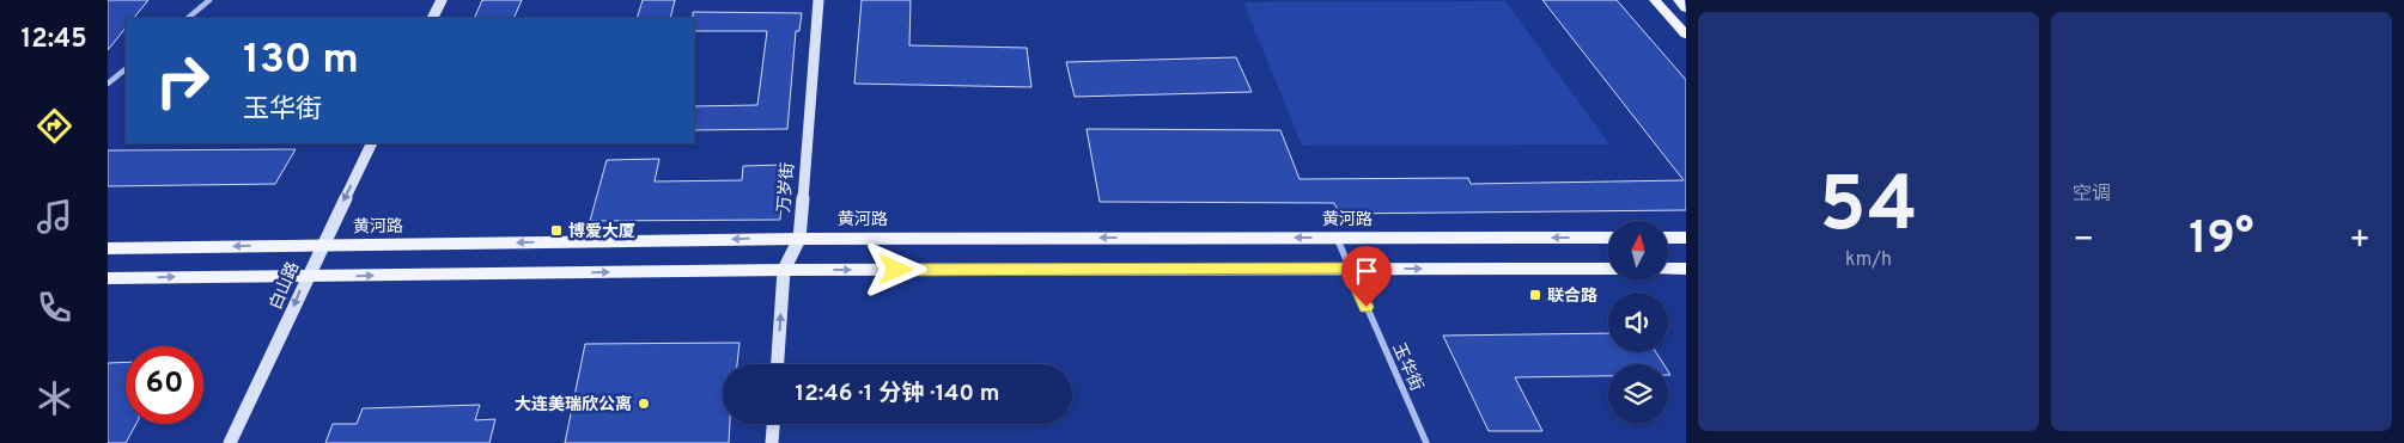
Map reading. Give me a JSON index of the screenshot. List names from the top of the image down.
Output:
{
  "streets": {
    "main road": ["黄河路"],
    "street": ["万岁街", "白山路", "玉华街"]
  },
  "crossings": [
    ["万岁街", "黄河路"],
    ["黄河路", "白山路"],
    ["黄河路", "玉华街"]
  ],
  "one_way": ["白山路"],
  "places": {
    "transit": ["博爱大厦", "联合路"],
    "other": ["大连美瑞欣公离"]
  },
  "north": "top",
  "page": {
    "tabs": "12:45",
    "tile": [
      ["54", "km/h"],
      "空调"
    ],
    "turn": ["130 m", "玉华街"],
    "heat": ["−", "19°", "+"],
    "limit": "60",
    "trip": "12:46 · 1 分钟 · 140 m"
  }
}
